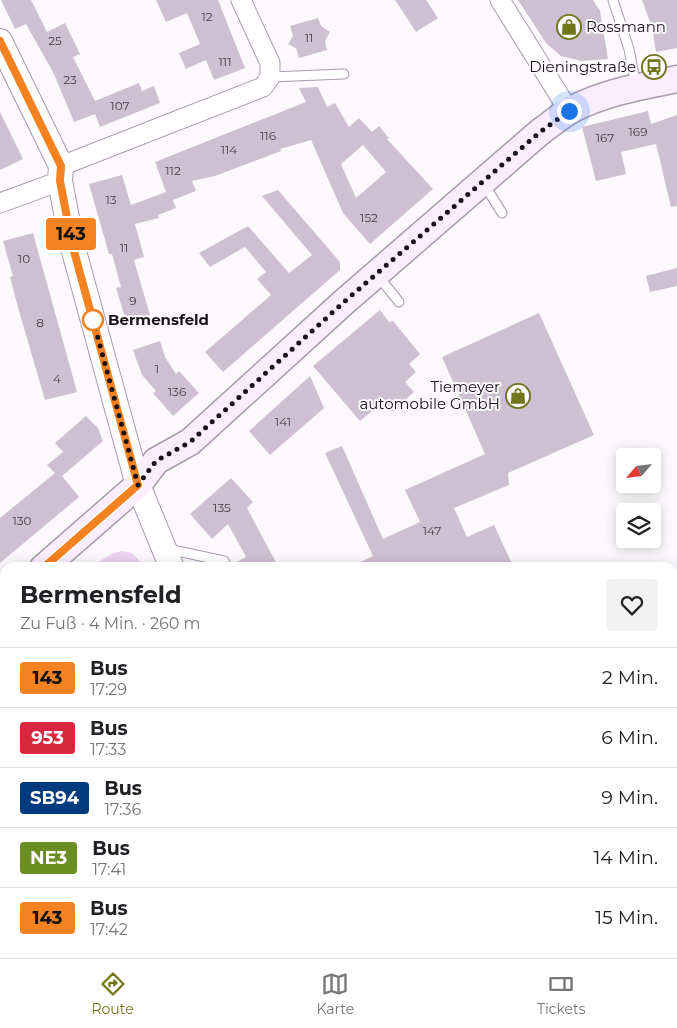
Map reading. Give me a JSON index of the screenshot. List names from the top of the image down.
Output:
{
  "places": {
    "shop": ["Rossmann", "Tiemeyer automobile GmbH"],
    "bus stop": ["Dieningstraße"],
    "other": ["Bermensfeld"]
  },
  "lines": ["bus line 143"],
  "house_numbers": [
    "12",
    "11",
    "25",
    "111",
    "23",
    "107",
    "169",
    "116",
    "167",
    "114",
    "112",
    "13",
    "152",
    "11",
    "10",
    "9",
    "8",
    "1",
    "4",
    "136",
    "141",
    "135",
    "130",
    "147"
  ],
  "north": "bottom left",
  "page": {
    "on_map": "143",
    "heading": ["Bermensfeld", "Zu Fuß · 4 Min. · 260 m"],
    "list": [
      {
        "mark": "143",
        "name": "Bus",
        "note": "17:29",
        "value": "2 Min."
      },
      {
        "mark": "953",
        "name": "Bus",
        "note": "17:33",
        "value": "6 Min."
      },
      {
        "mark": "SB94",
        "name": "Bus",
        "note": "17:36",
        "value": "9 Min."
      },
      {
        "mark": "NE3",
        "name": "Bus",
        "note": "17:41",
        "value": "14 Min."
      },
      {
        "mark": "143",
        "name": "Bus",
        "note": "17:42",
        "value": "15 Min."
      }
    ],
    "tabs": ["Route", "Karte", "Tickets"]
  }
}
